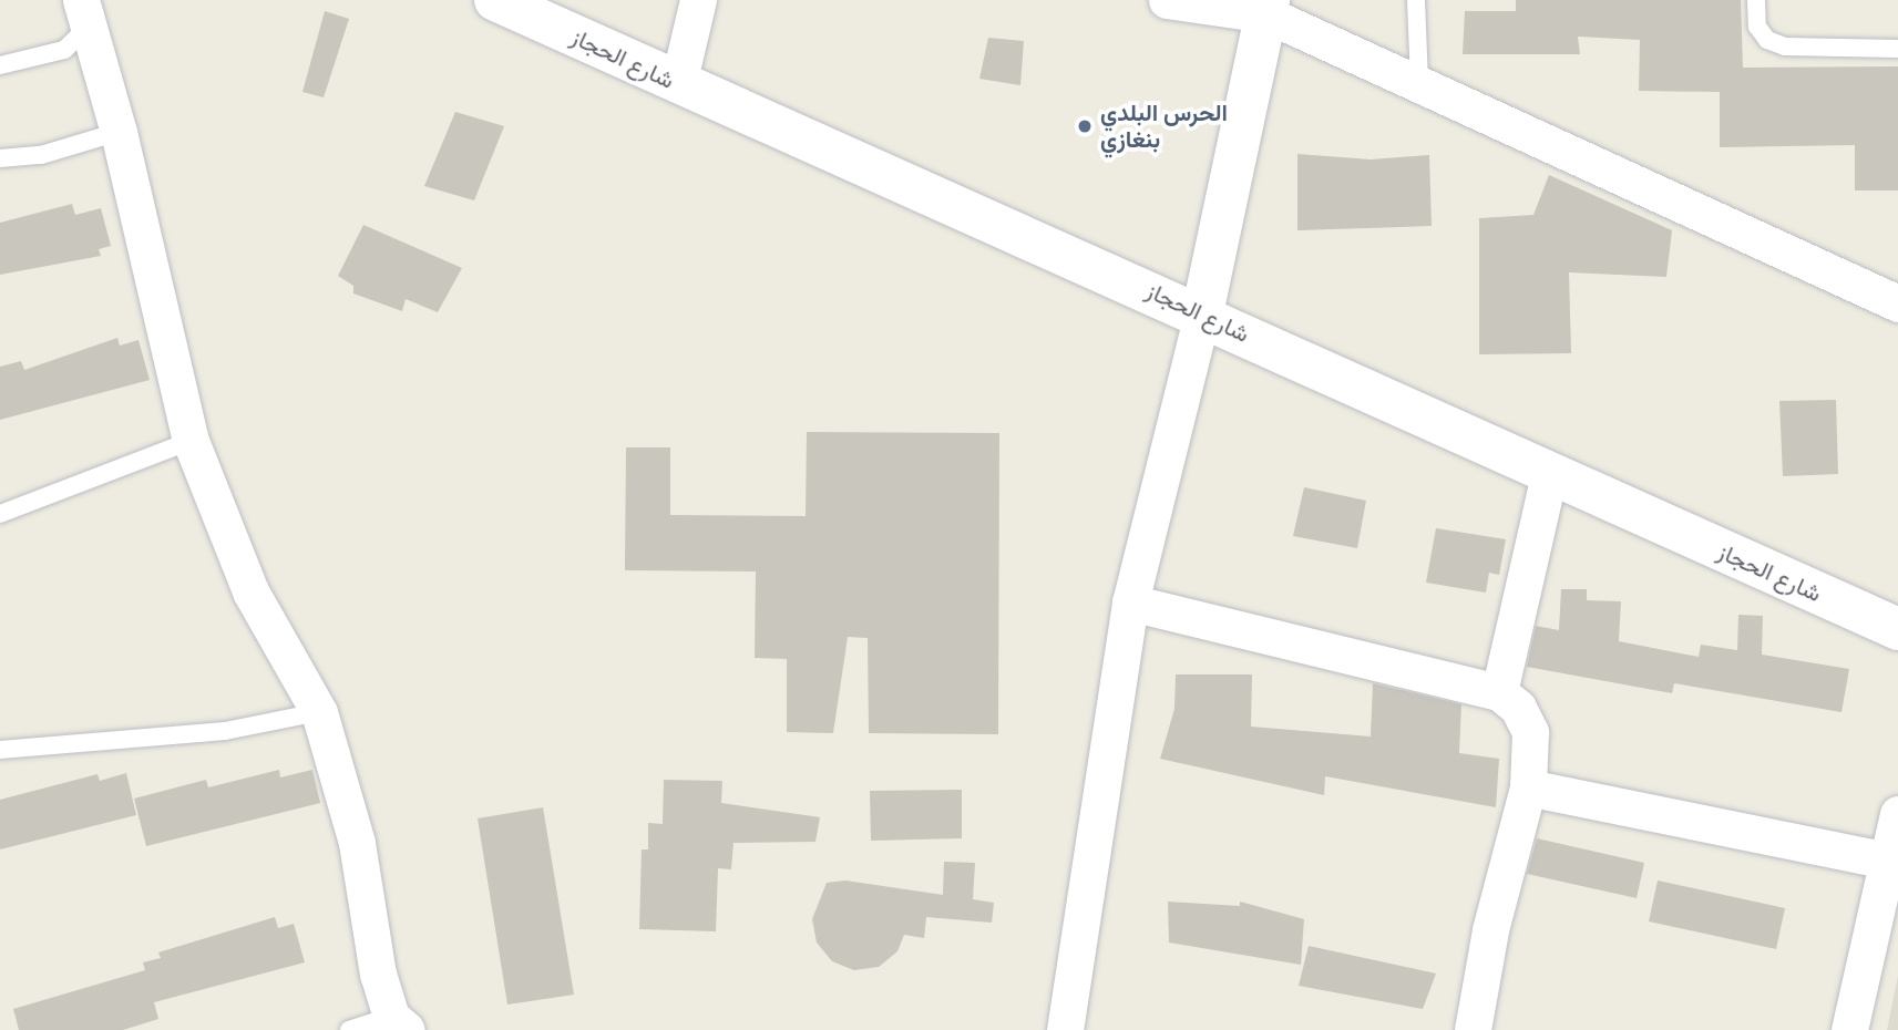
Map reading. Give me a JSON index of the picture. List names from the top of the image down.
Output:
{
  "streets": {
    "main road": ["شارع الحجاز"]
  },
  "places": ["الحرس البلدي بنغازي"]
}
